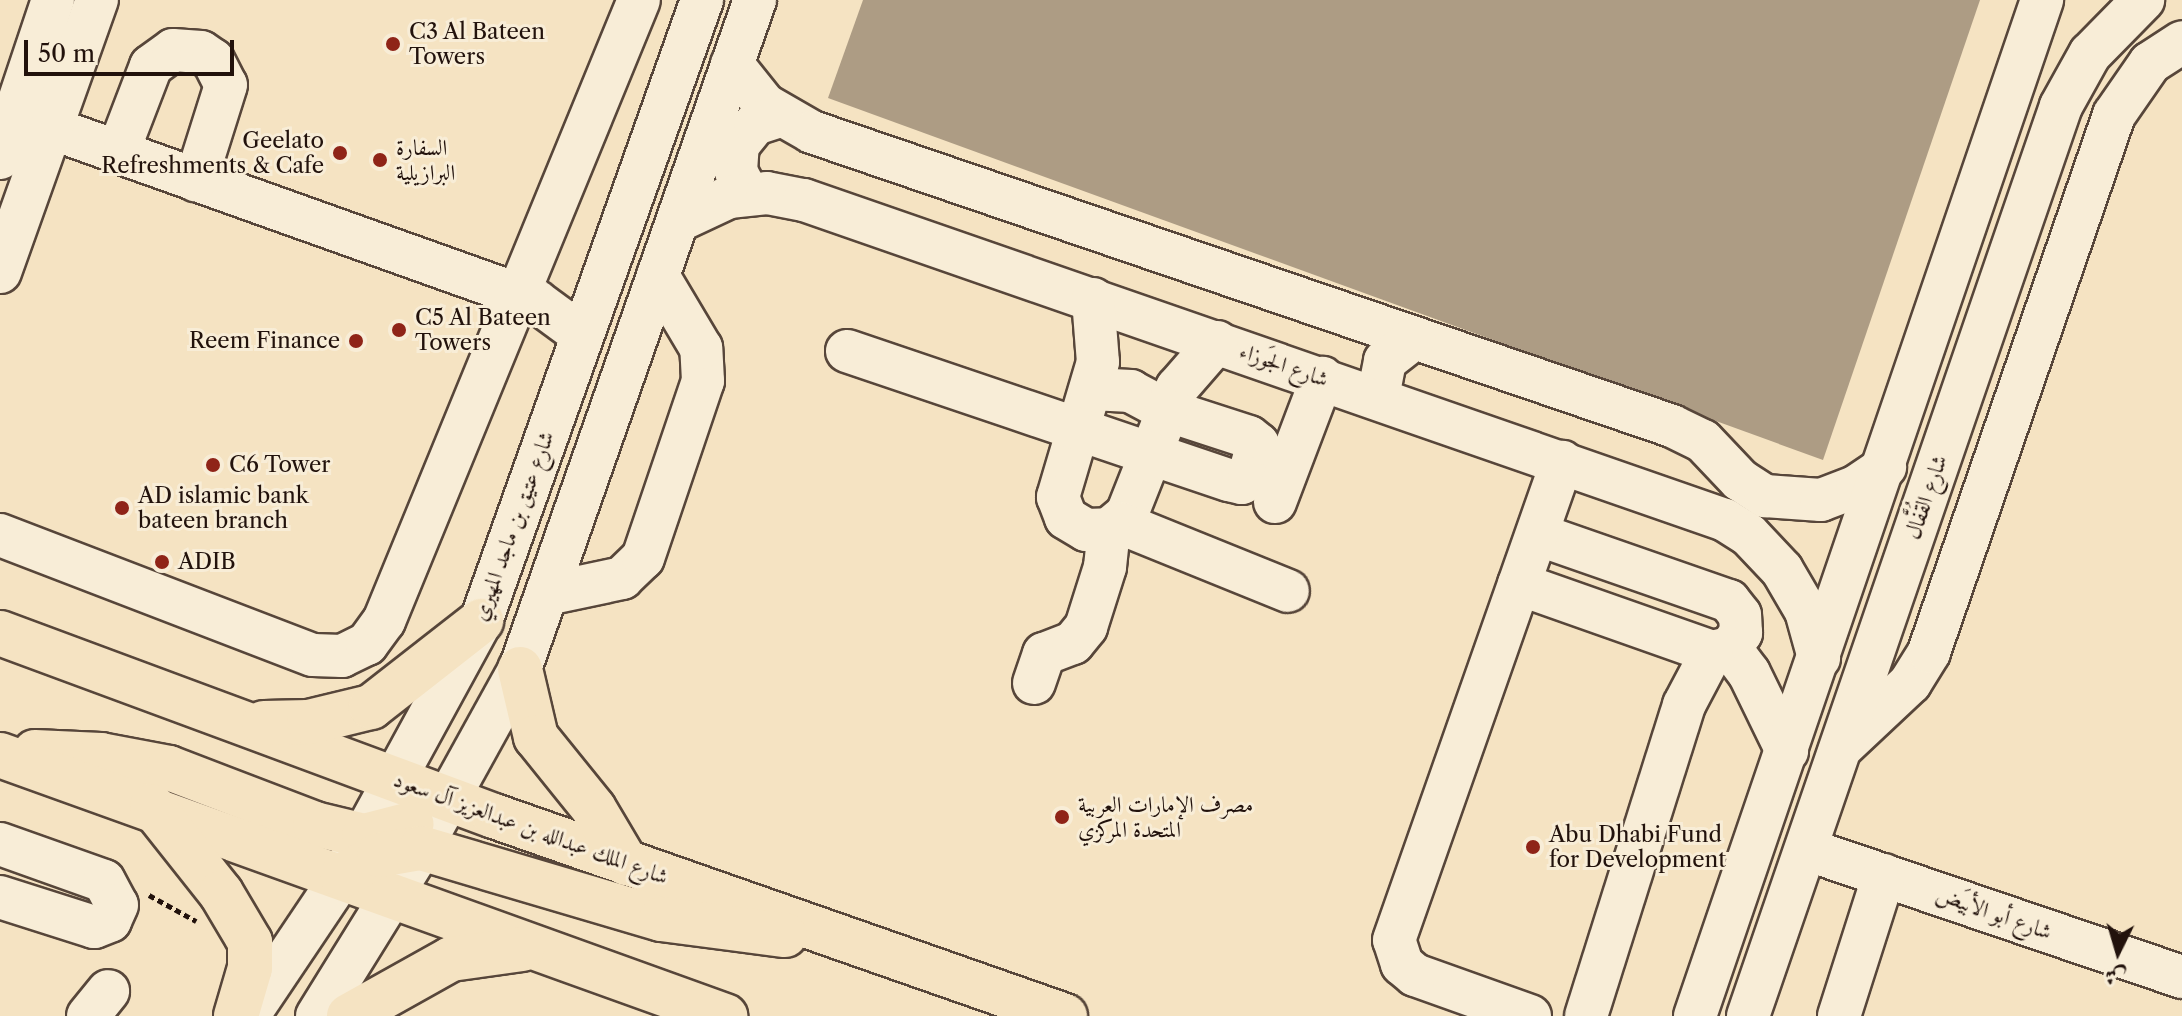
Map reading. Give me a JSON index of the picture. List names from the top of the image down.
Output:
{
  "streets": {
    "main road": ["شارع الملك عبدالله بن عبدالعزيز آل سعود"],
    "street": [
      "شارع الجَوزاء",
      "شارع القُفَّال",
      "شارع عتيق بن ماجد المهيري",
      "شارع أبو الأبيَض"
    ]
  },
  "crossings": [
    ["شارع القُفَّال", "شارع أبو الأبيَض"],
    ["شارع عتيق بن ماجد المهيري", "شارع الملك عبدالله بن عبدالعزيز آل سعود"]
  ],
  "places": [
    "C3 Al Bateen Towers",
    "Geelato Refreshments & Cafe",
    "السفارة البرازيلية",
    "C5 Al Bateen Towers",
    "Reem Finance",
    "C6 Tower",
    "AD islamic bank bateen branch",
    "ADIB",
    "مصرف الإمارات العربية المتحدة المركزي",
    "Abu Dhabi Fund for Development"
  ],
  "scale_bar": "50 m",
  "north": "bottom"
}
